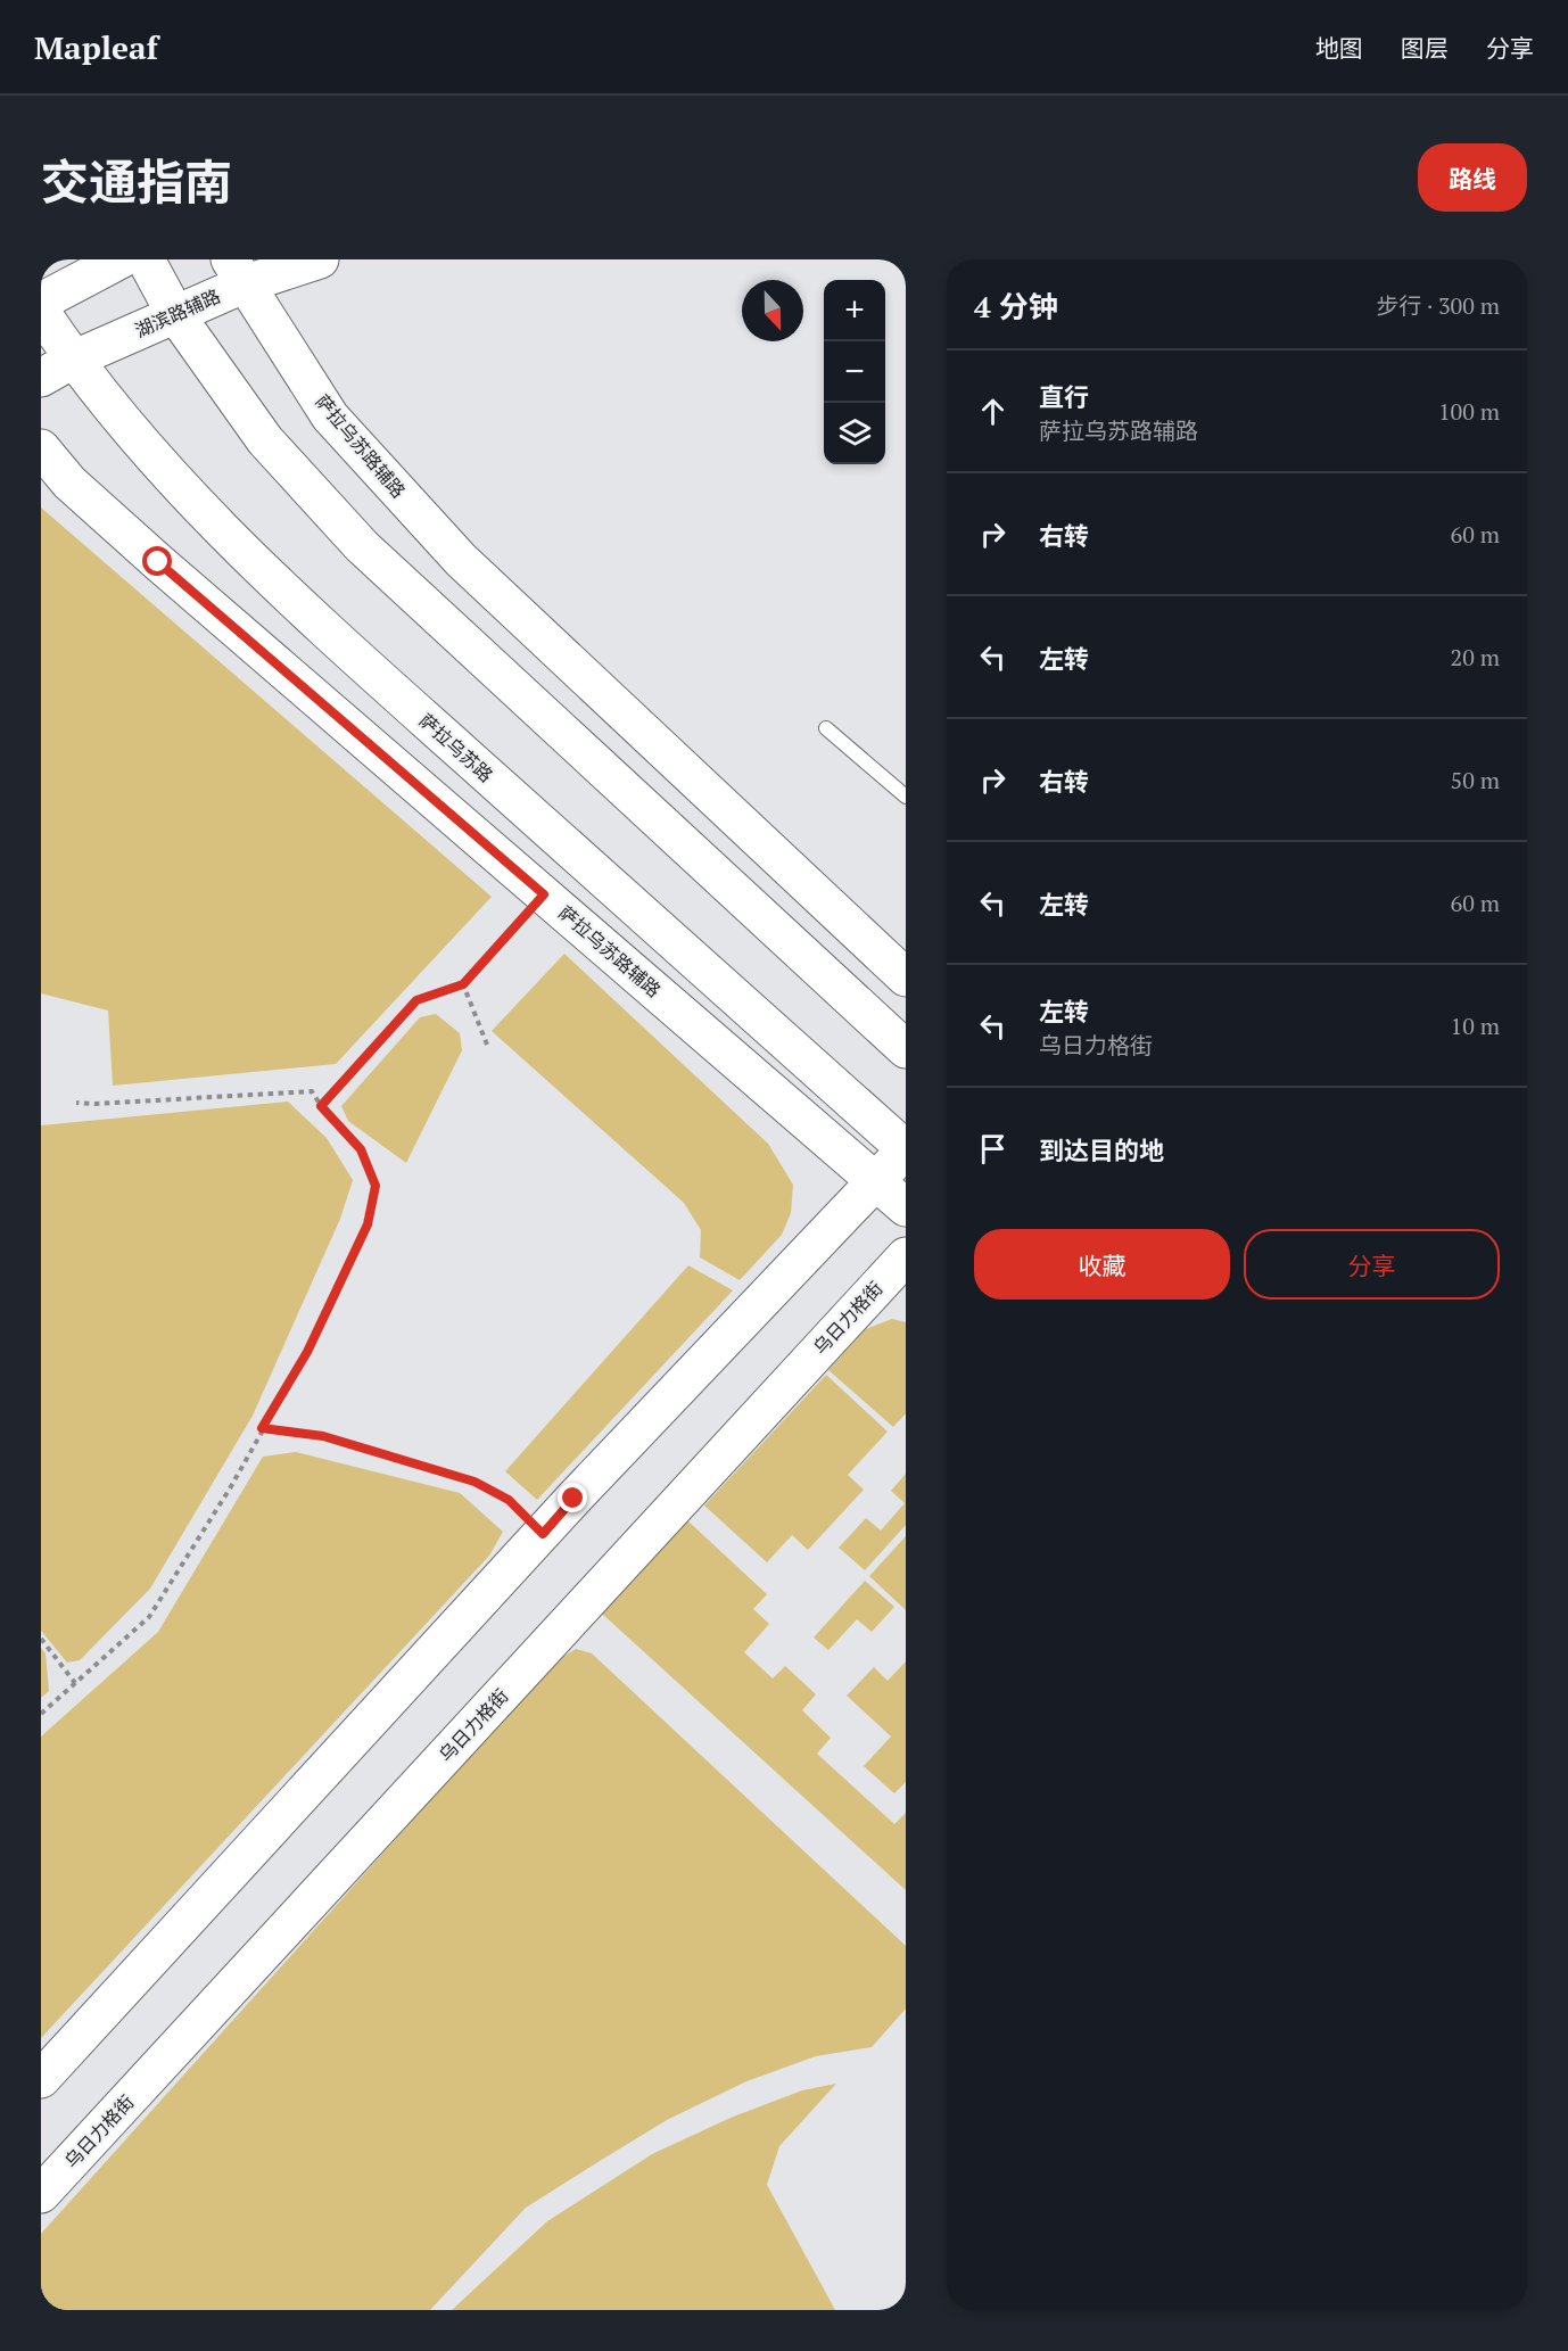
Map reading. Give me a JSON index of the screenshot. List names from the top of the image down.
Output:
{
  "streets": {
    "street": [
      "湖滨路辅路",
      "萨拉乌苏路辅路",
      "萨拉乌苏路",
      "乌日力格街"
    ]
  },
  "crossings": [
    ["湖滨路辅路", "萨拉乌苏路辅路"],
    ["湖滨路辅路", "萨拉乌苏路"]
  ],
  "north": "bottom",
  "page": {
    "header": "Mapleaf",
    "nav": ["地图", "图层", "分享"],
    "title": "交通指南",
    "buttons": [
      "路线",
      ["收藏", "分享"]
    ],
    "heading": ["4 分钟", "步行 · 300 m"],
    "map_buttons": ["+", "−"],
    "list": [
      ["直行", "萨拉乌苏路辅路", "100 m"],
      ["右转", "60 m"],
      ["左转", "20 m"],
      ["右转", "50 m"],
      ["左转", "60 m"],
      ["左转", "乌日力格街", "10 m"],
      "到达目的地"
    ]
  }
}
